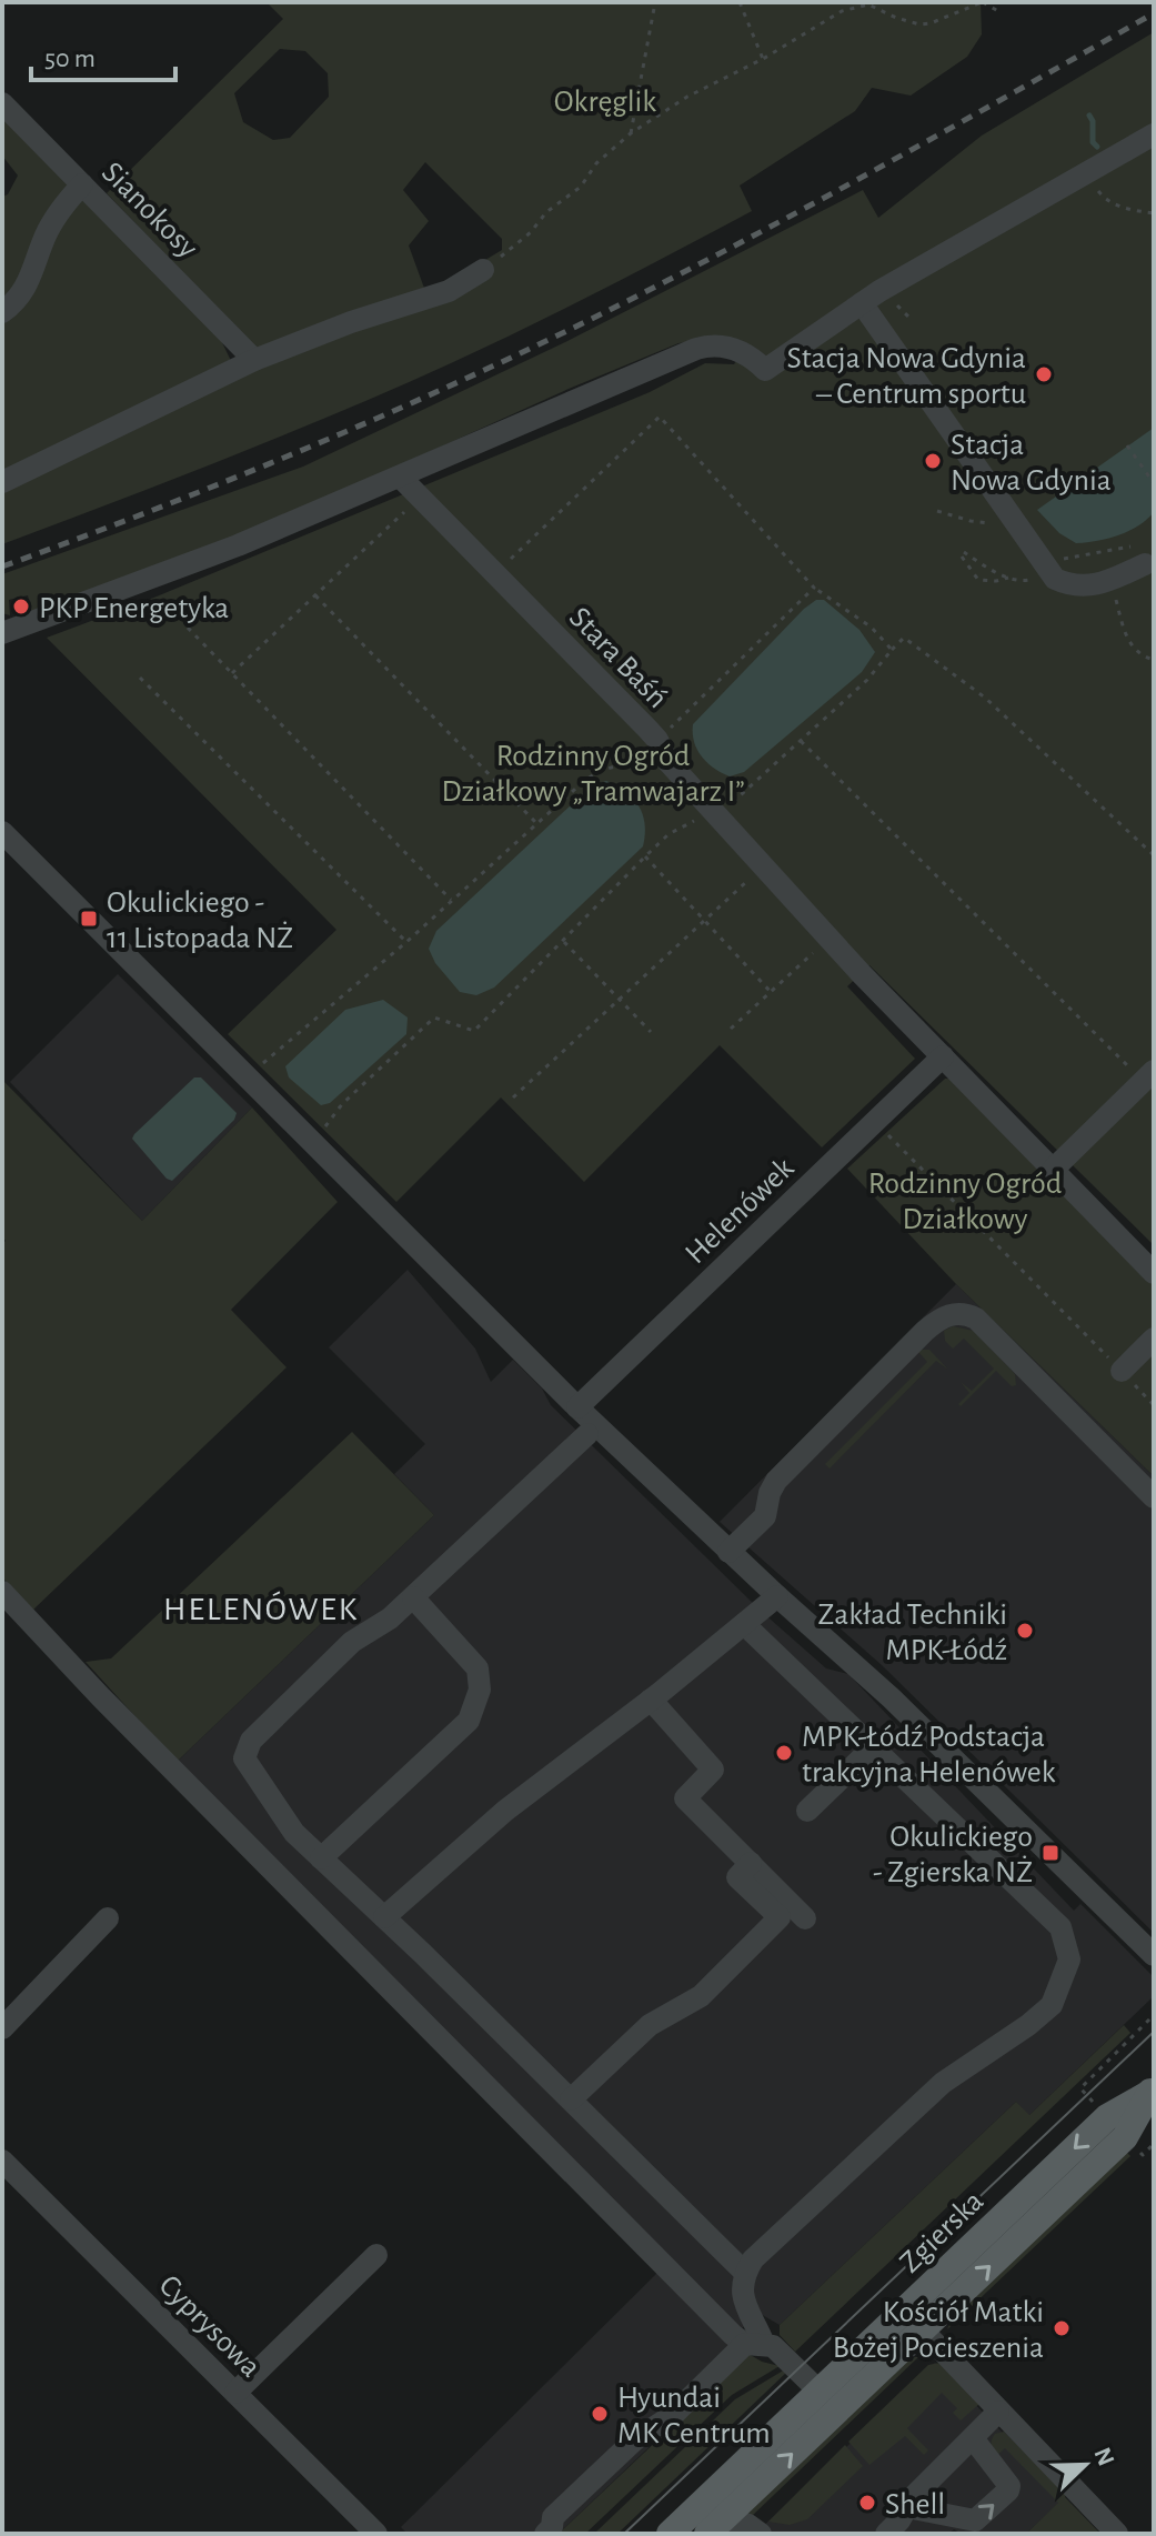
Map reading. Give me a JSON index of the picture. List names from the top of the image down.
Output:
{
  "streets": {
    "main road": ["Zgierska"],
    "street": [
      "Sianokosy",
      "Stara Baśń",
      "Helenówek",
      "Cyprysowa"
    ]
  },
  "crossings": [
    ["Stara Baśń", "Helenówek"]
  ],
  "districts": ["HELENÓWEK"],
  "parks": ["Okręglik", "Rodzinny Ogród Działkowy „Tramwajarz I”", "Rodzinny Ogród Działkowy"],
  "places": {
    "other": [
      "Stacja Nowa Gdynia – Centrum sportu",
      "Stacja Nowa Gdynia",
      "PKP Energetyka",
      "Zakład Techniki MPK-Łódź",
      "MPK-Łódź Podstacja trakcyjna Helenówek",
      "Kościół Matki Bożej Pocieszenia",
      "Hyundai MK Centrum",
      "Shell"
    ],
    "transit": ["Okulickiego - 11 Listopada NŻ", "Okulickiego - Zgierska NŻ"]
  },
  "scale_bar": "50 m",
  "north": "top right"
}
